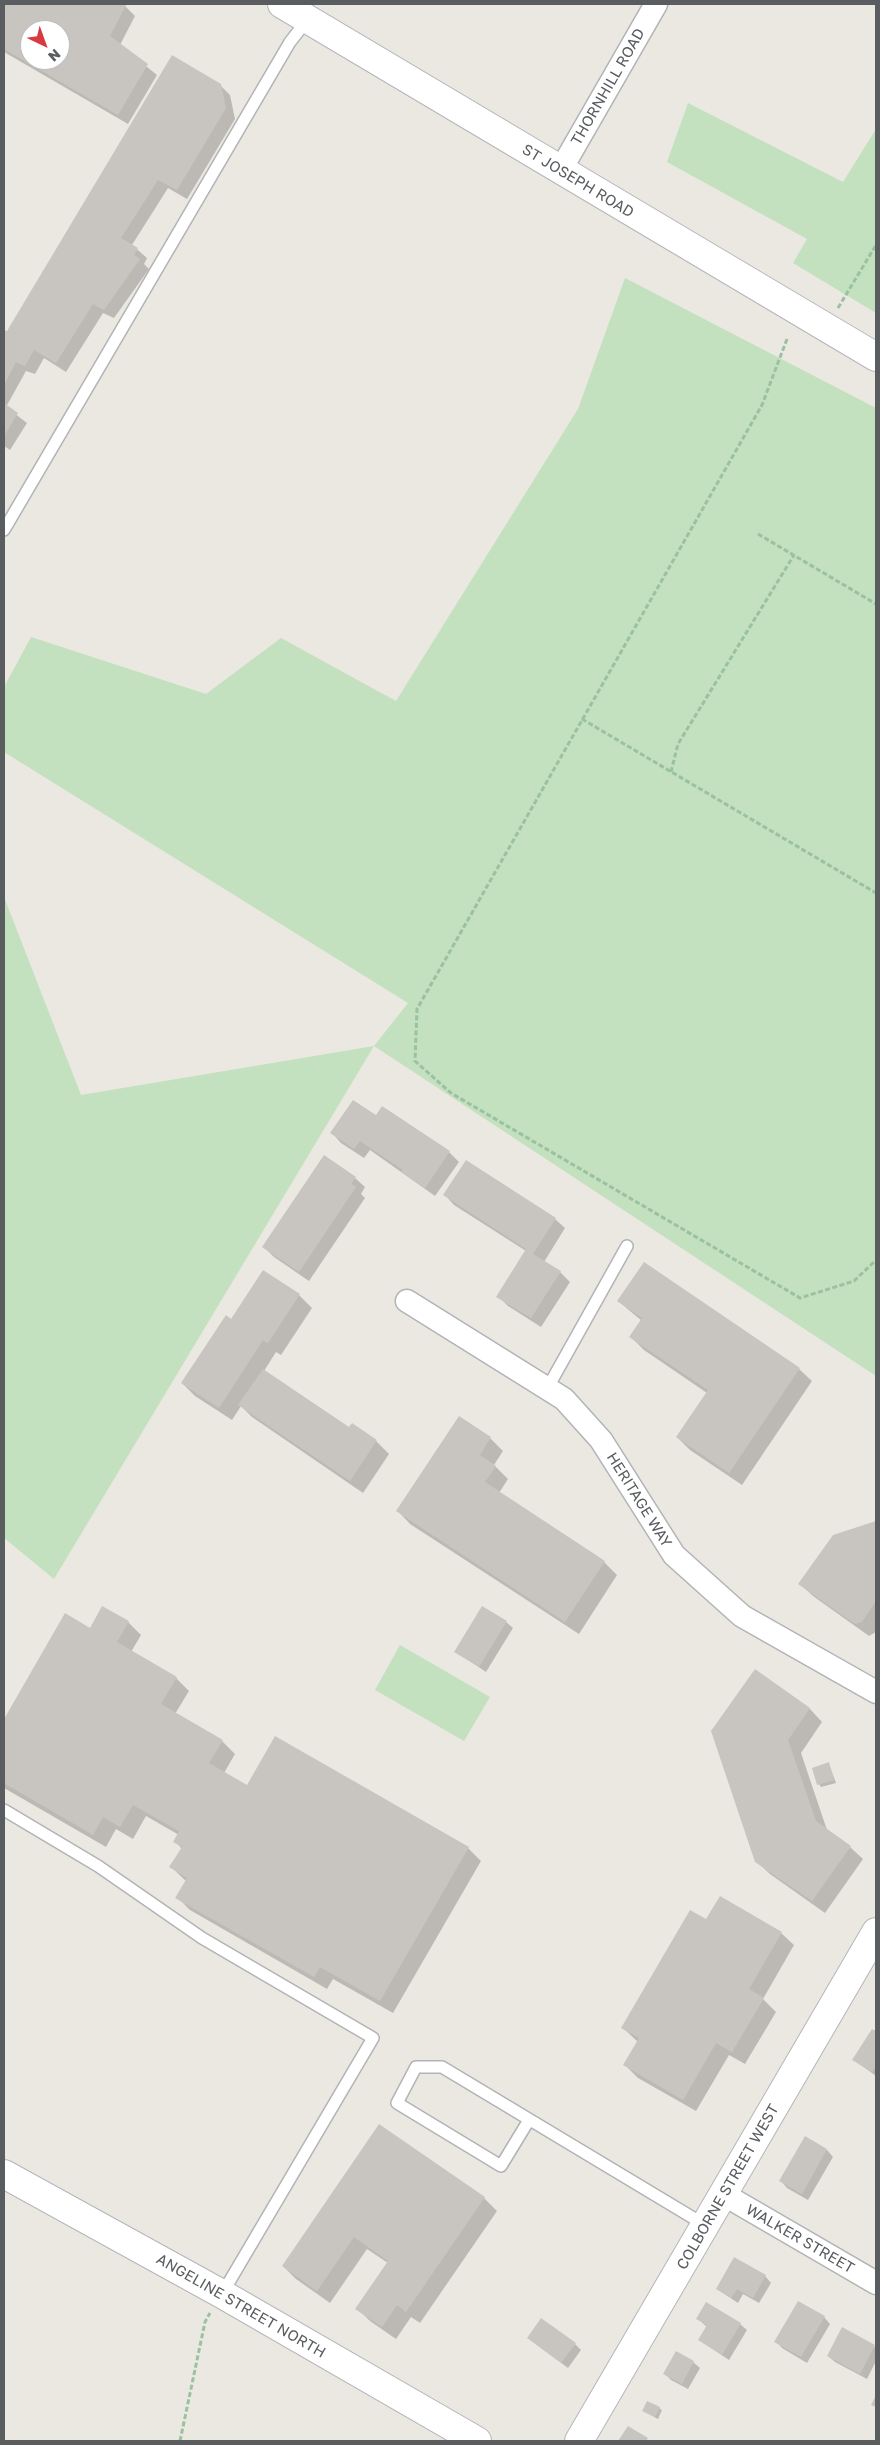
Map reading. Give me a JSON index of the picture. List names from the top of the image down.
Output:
{
  "streets": {
    "street": [
      "THORNHILL ROAD",
      "ST JOSEPH ROAD",
      "HERITAGE WAY",
      "COLBORNE STREET WEST",
      "WALKER STREET",
      "ANGELINE STREET NORTH"
    ]
  },
  "crossings": [
    ["THORNHILL ROAD", "ST JOSEPH ROAD"],
    ["COLBORNE STREET WEST", "WALKER STREET"]
  ],
  "north": "bottom right"
}
